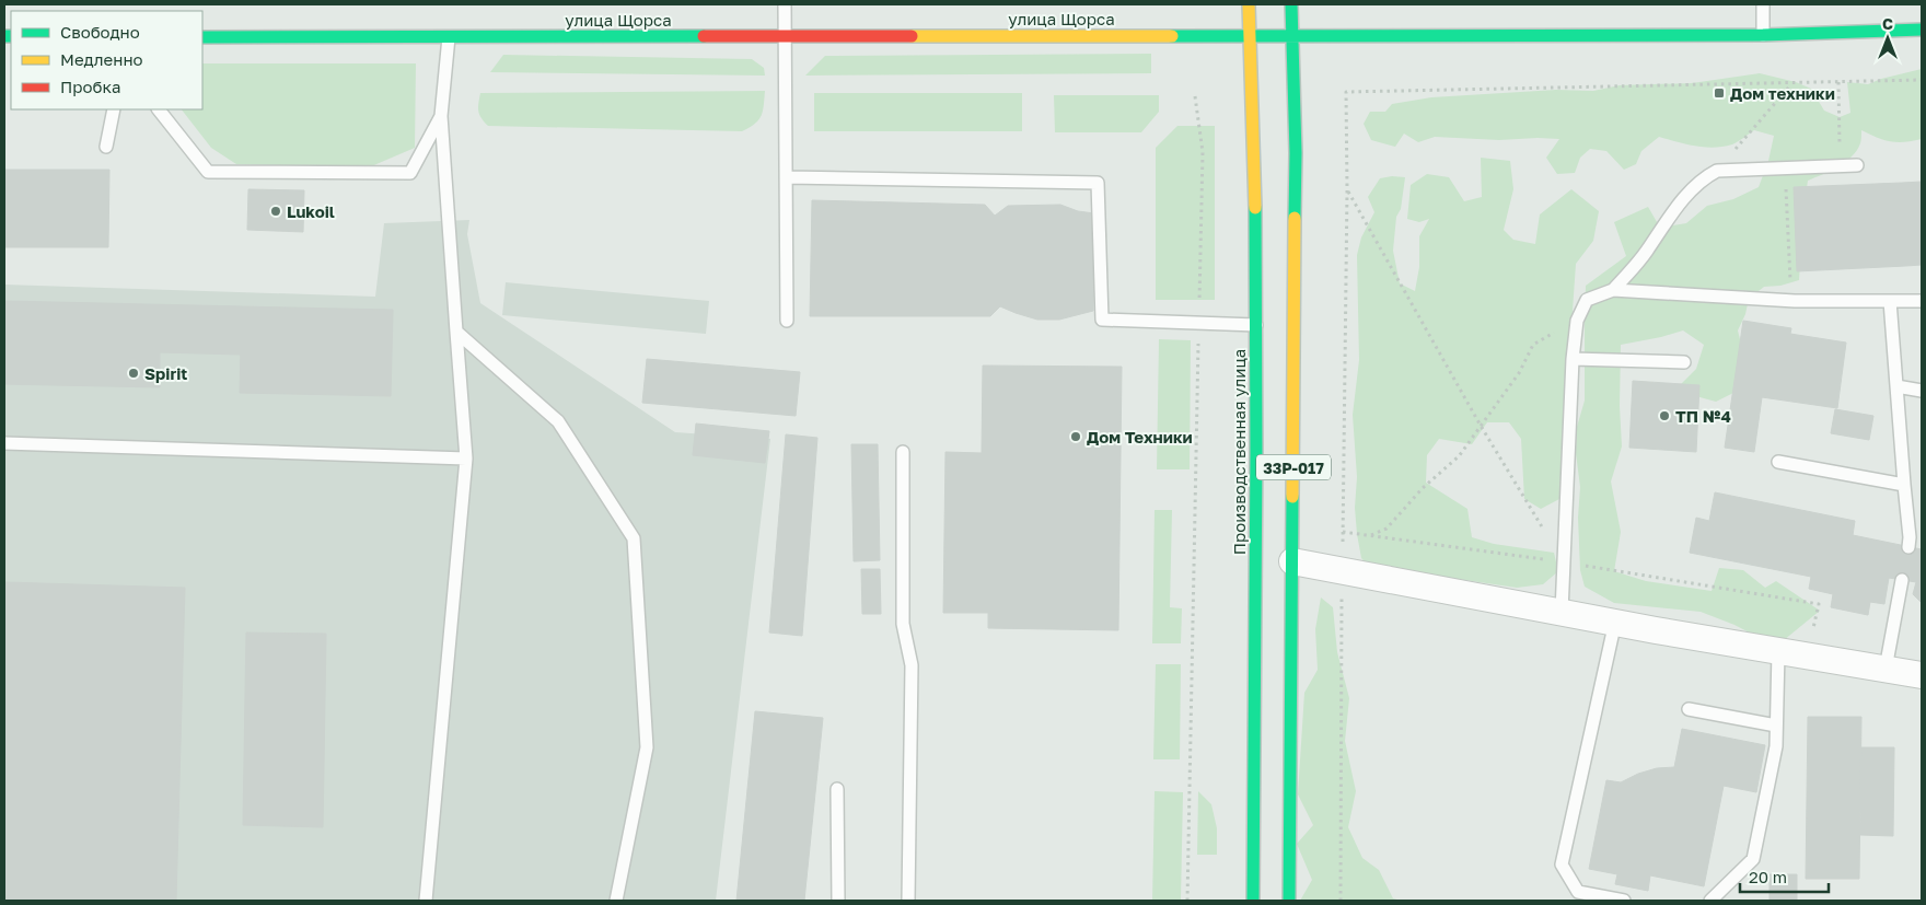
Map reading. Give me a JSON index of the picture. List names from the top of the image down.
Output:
{
  "streets": {
    "main road": ["улица Щорса", "Производственная улица", "33Р-017"]
  },
  "crossings": [
    ["улица Щорса", "Производственная улица"],
    ["улица Щорса", "33Р-017"]
  ],
  "places": {
    "transit": ["Дом техники"],
    "other": [
      "Lukoil",
      "Spirit",
      "ТП №4",
      "Дом Техники"
    ]
  },
  "legend": ["Свободно", "Медленно", "Пробка"],
  "scale_bar": "20 m",
  "north": "top"
}
